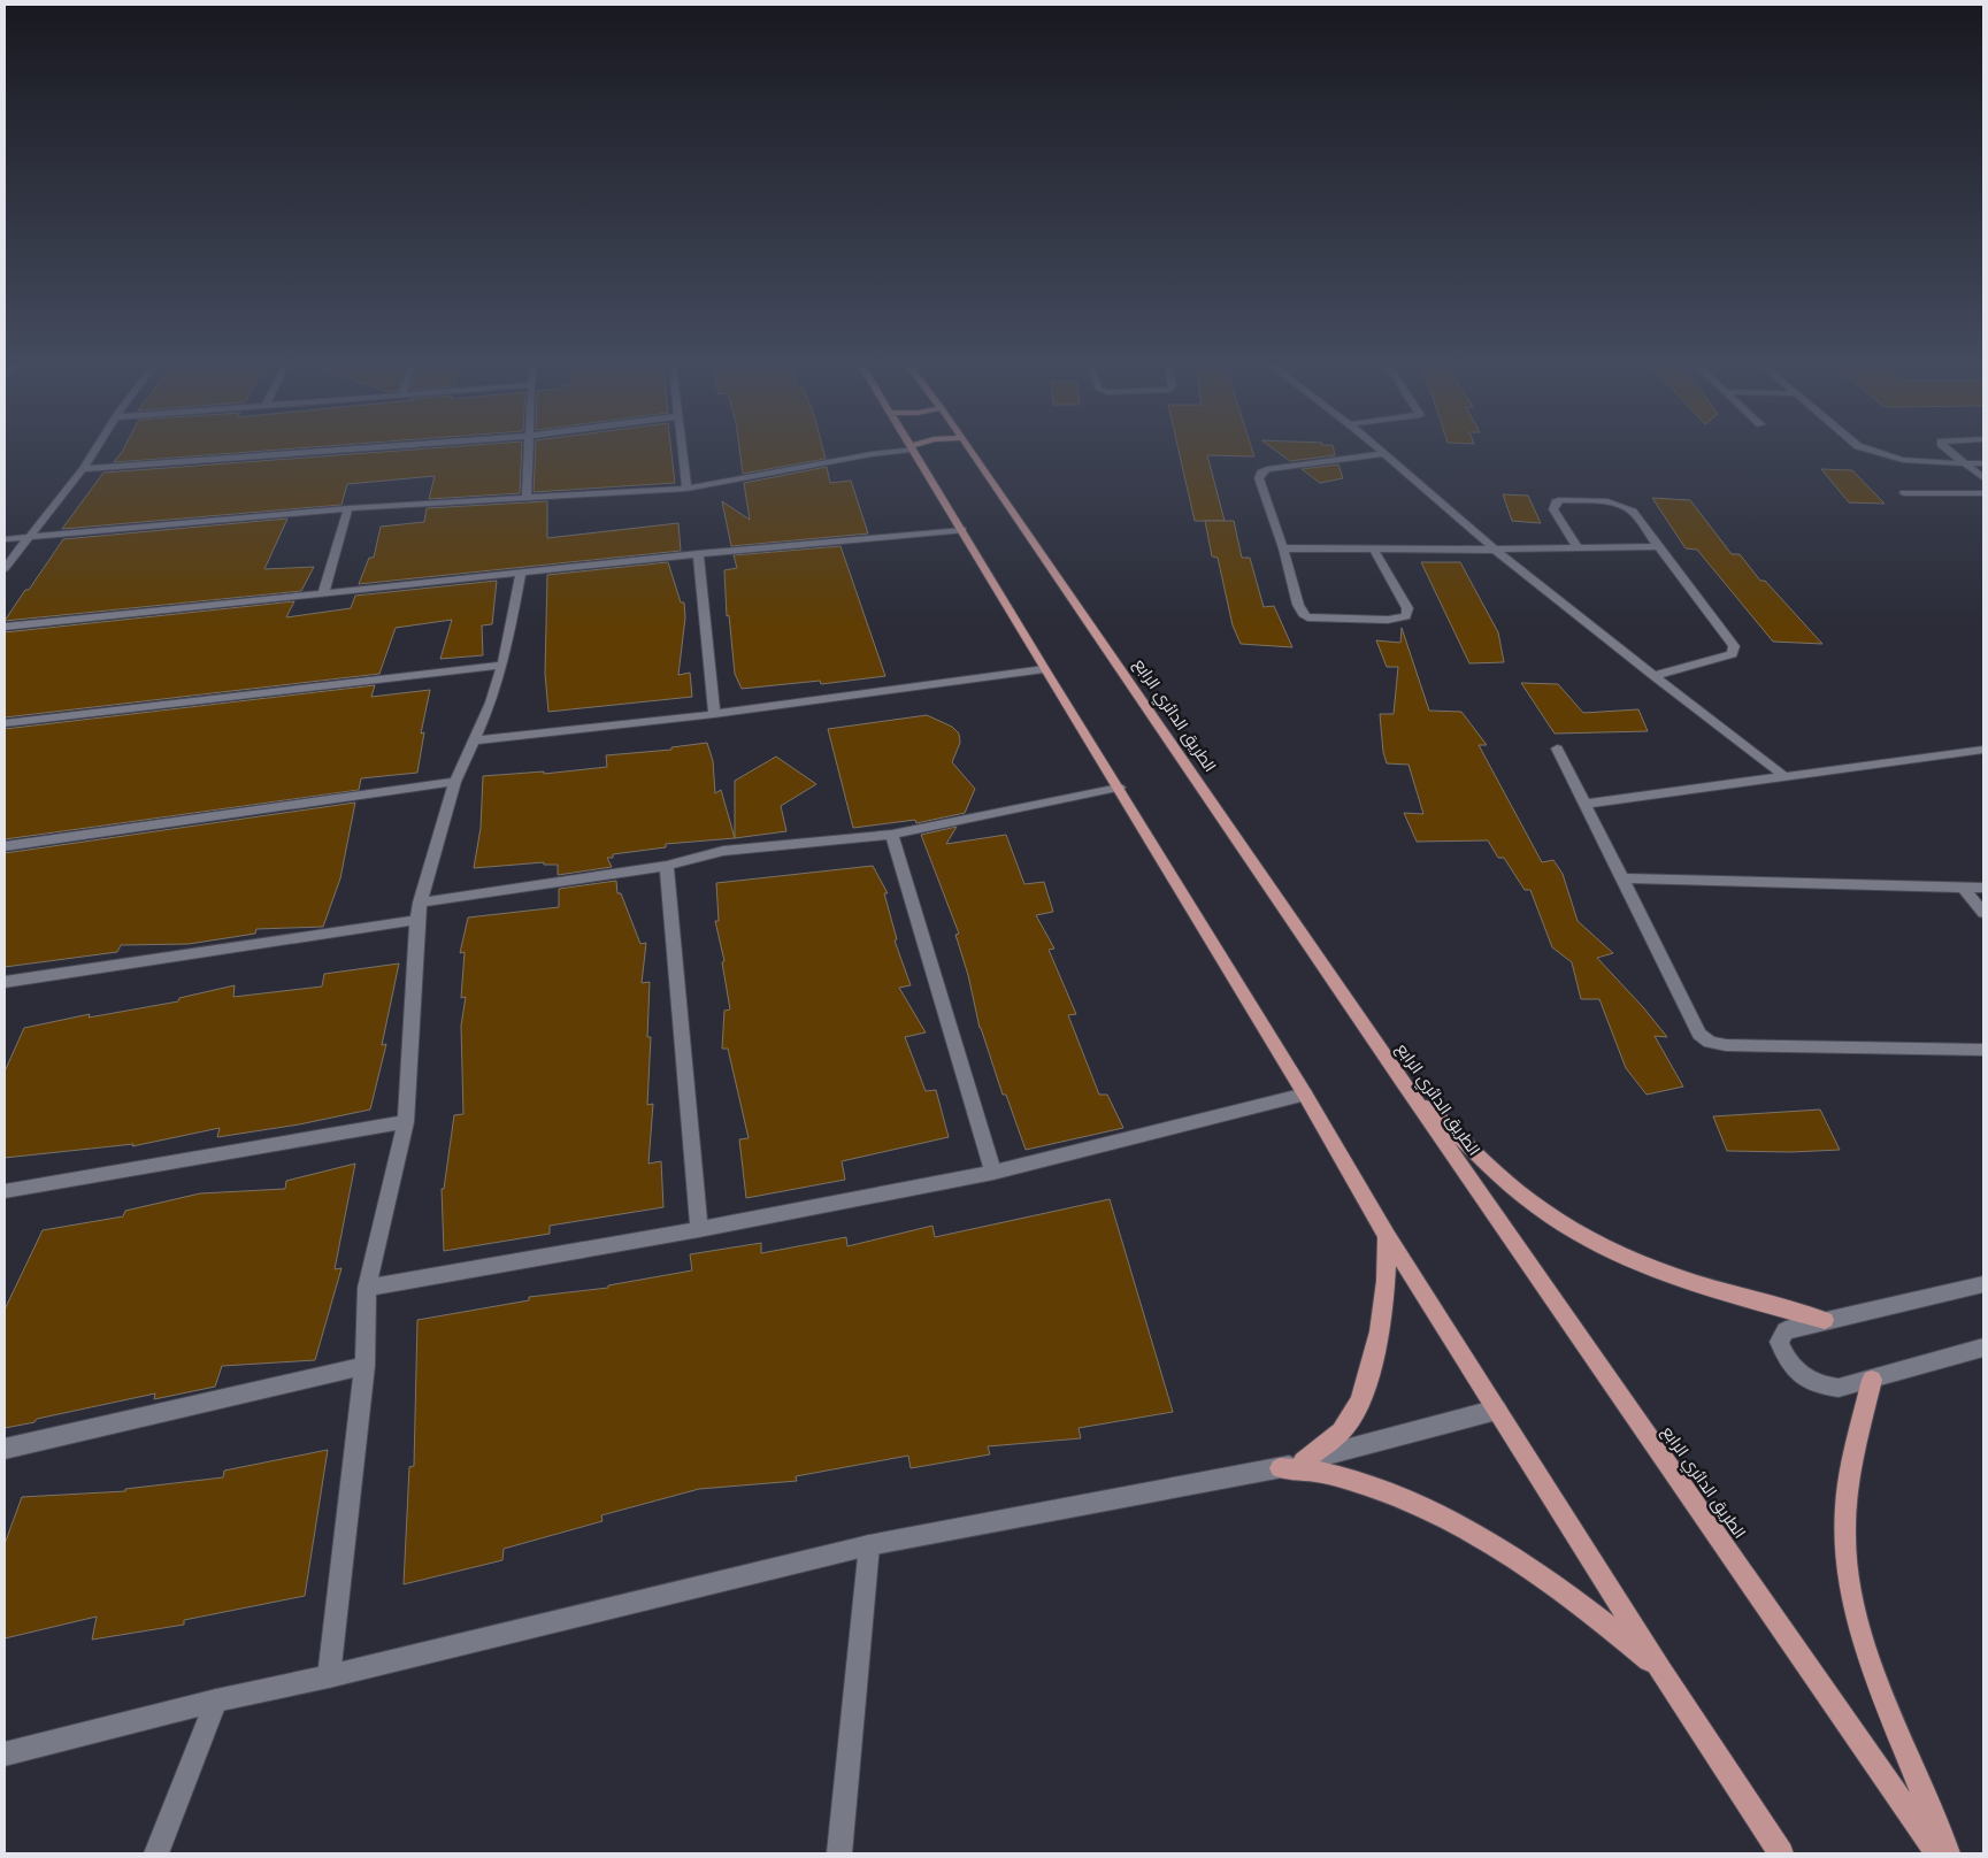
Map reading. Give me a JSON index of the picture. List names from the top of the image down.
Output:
{
  "streets": {
    "main road": ["الطريق الدائري الرابع"]
  }
}
